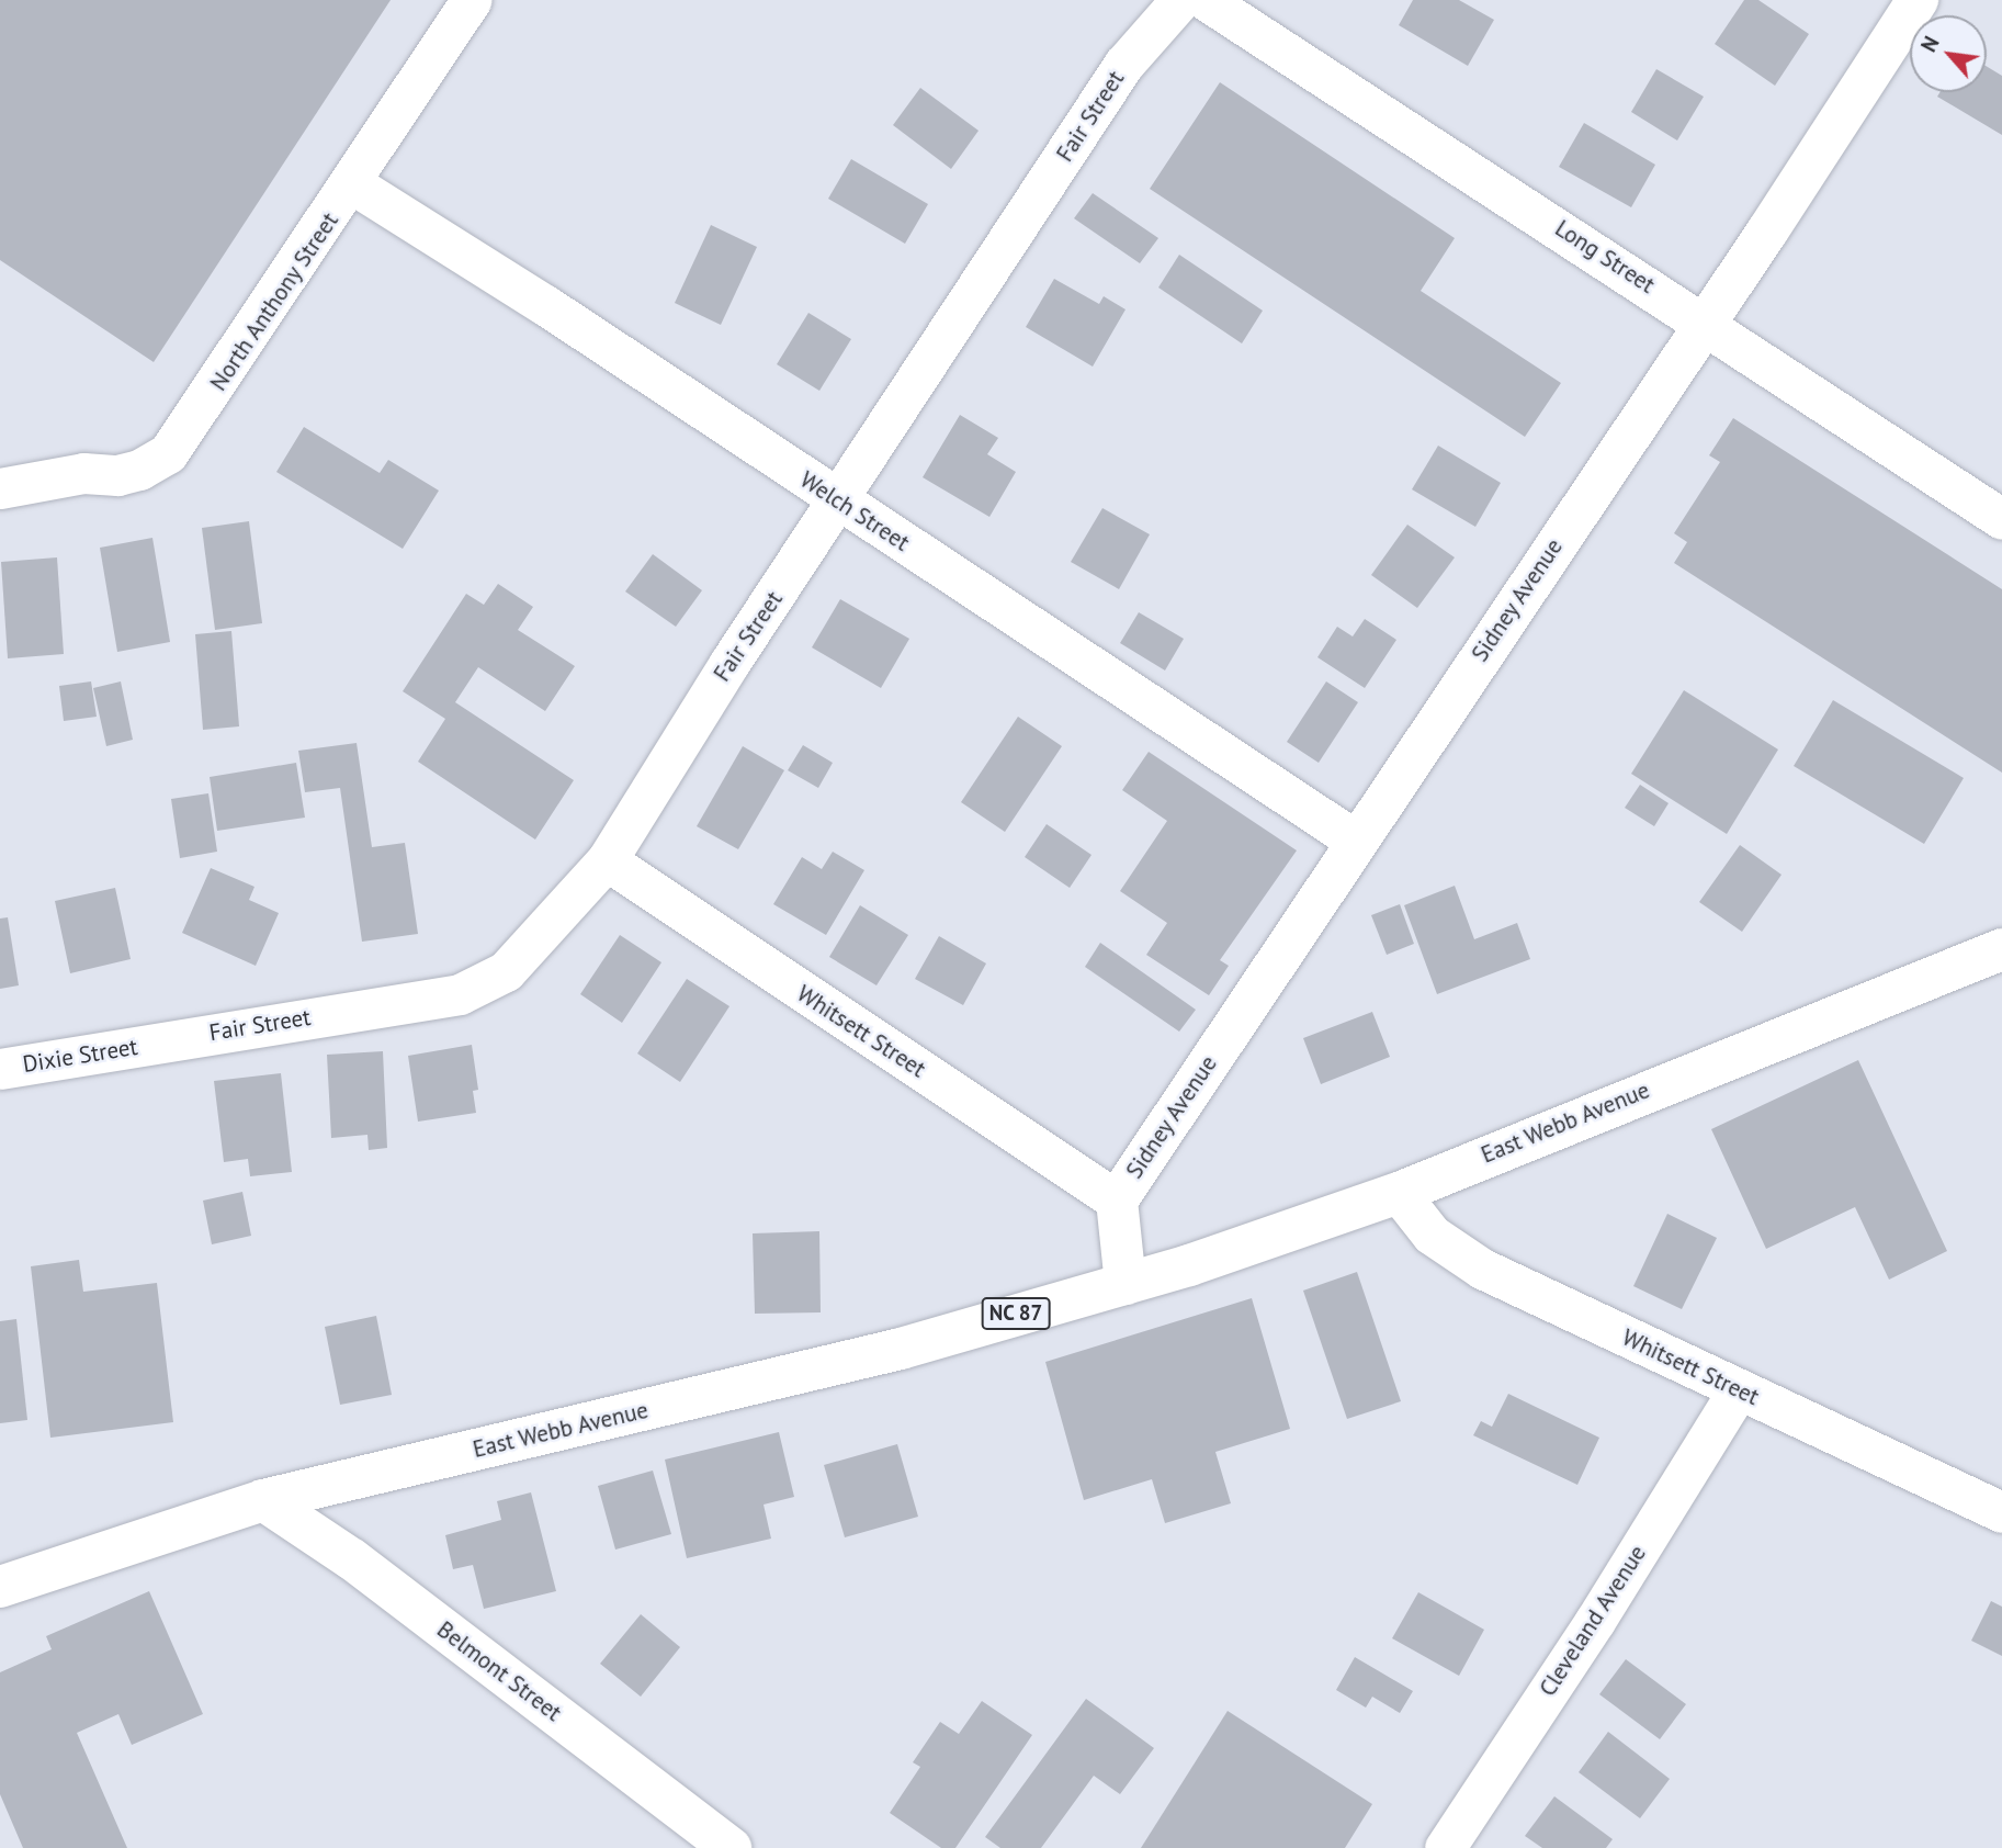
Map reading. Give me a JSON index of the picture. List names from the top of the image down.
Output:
{
  "streets": {
    "main road": [
      "Sidney Avenue",
      "East Webb Avenue",
      "NC 87",
      "Belmont Street"
    ],
    "street": [
      "Fair Street",
      "Long Street",
      "North Anthony Street",
      "Welch Street",
      "Whitsett Street",
      "Dixie Street",
      "Cleveland Avenue"
    ]
  },
  "crossings": [
    ["Fair Street", "Welch Street"],
    ["Fair Street", "Whitsett Street"],
    ["Fair Street", "Dixie Street"],
    ["Long Street", "Sidney Avenue"],
    ["North Anthony Street", "Welch Street"],
    ["Welch Street", "Sidney Avenue"],
    ["Sidney Avenue", "Whitsett Street"],
    ["Whitsett Street", "East Webb Avenue"],
    ["Whitsett Street", "Cleveland Avenue"],
    ["East Webb Avenue", "Belmont Street"]
  ],
  "north": "top left"
}
